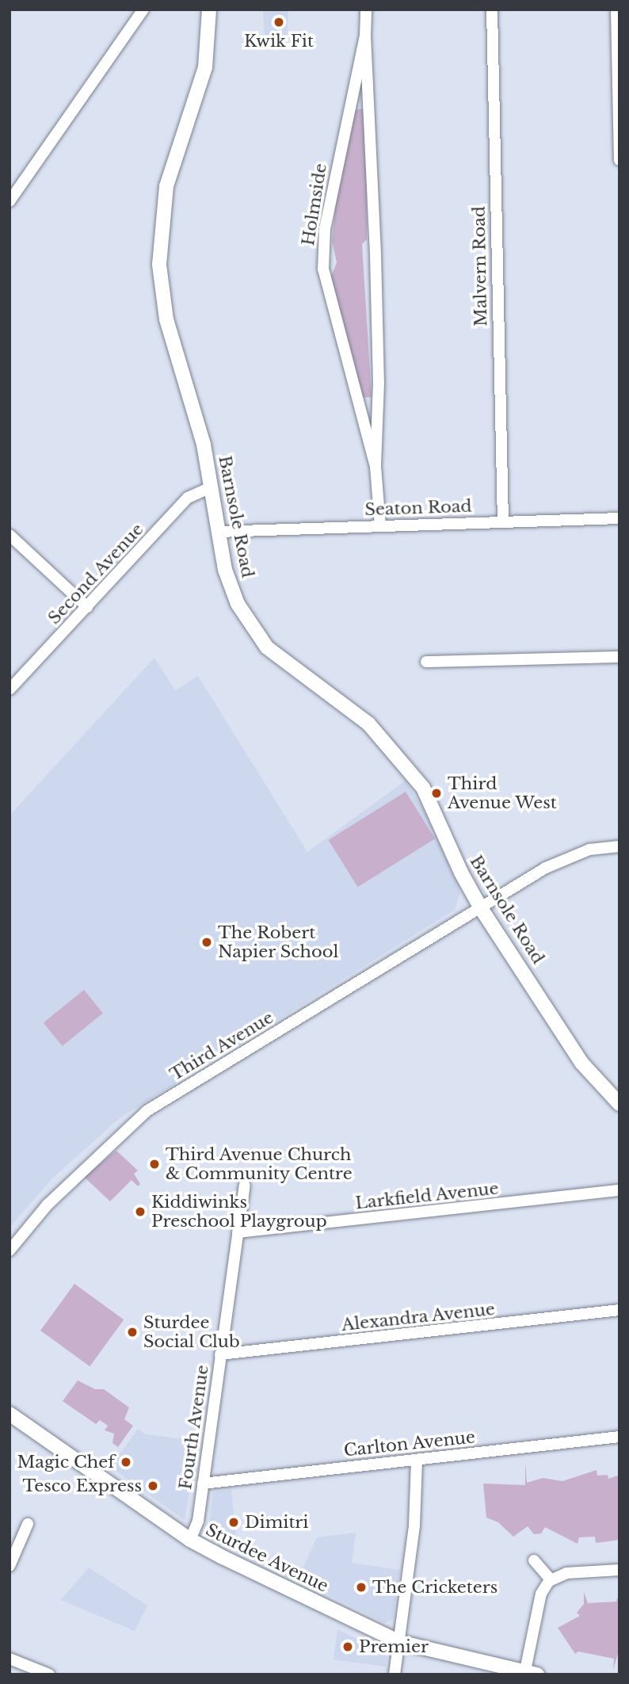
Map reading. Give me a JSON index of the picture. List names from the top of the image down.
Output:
{
  "streets": {
    "street": [
      "Holmside",
      "Malvern Road",
      "Seaton Road",
      "Barnsole Road",
      "Second Avenue",
      "Third Avenue",
      "Larkfield Avenue",
      "Alexandra Avenue",
      "Fourth Avenue",
      "Carlton Avenue",
      "Sturdee Avenue"
    ]
  },
  "crossings": [
    ["Holmside", "Seaton Road"],
    ["Malvern Road", "Seaton Road"],
    ["Seaton Road", "Barnsole Road"],
    ["Barnsole Road", "Second Avenue"],
    ["Barnsole Road", "Third Avenue"],
    ["Larkfield Avenue", "Fourth Avenue"],
    ["Alexandra Avenue", "Fourth Avenue"],
    ["Fourth Avenue", "Carlton Avenue"],
    ["Fourth Avenue", "Sturdee Avenue"]
  ],
  "places": [
    "Kwik Fit",
    "Third Avenue West",
    "The Robert Napier School",
    "Third Avenue Church & Community Centre",
    "Kiddiwinks Preschool Playgroup",
    "Sturdee Social Club",
    "Magic Chef",
    "Tesco Express",
    "Dimitri",
    "The Cricketers",
    "Premier"
  ]
}
